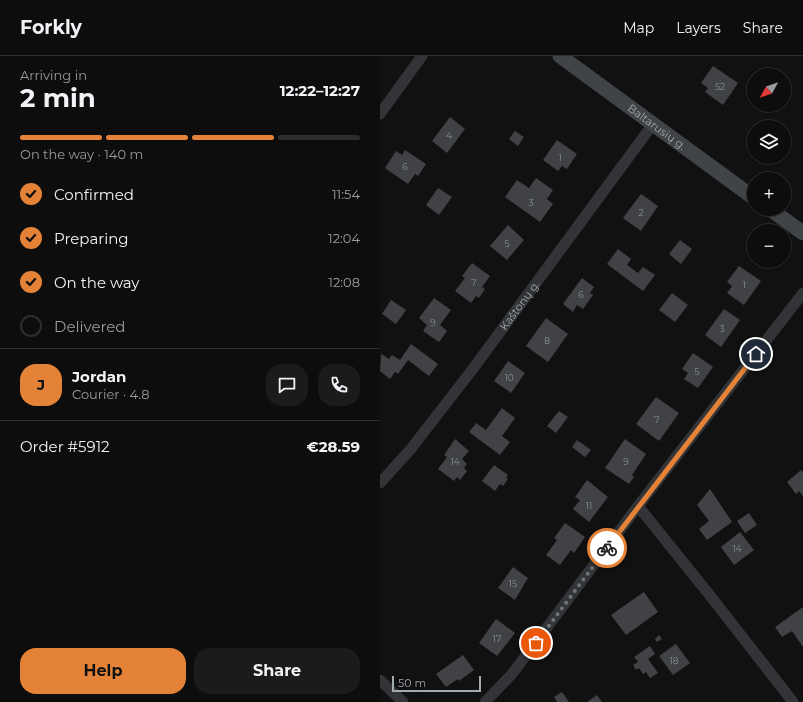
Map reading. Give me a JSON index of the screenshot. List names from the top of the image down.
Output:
{
  "streets": {
    "main road": ["Baltarusių g."],
    "street": ["Kaštonų g."]
  },
  "crossings": [
    ["Baltarusių g.", "Kaštonų g."]
  ],
  "house_numbers": [
    "52",
    "4",
    "1",
    "6",
    "3",
    "2",
    "5",
    "7",
    "1",
    "6",
    "9",
    "3",
    "8",
    "5",
    "10",
    "7",
    "14",
    "9",
    "11",
    "14",
    "15",
    "17",
    "18"
  ],
  "scale_bar": "50 m",
  "north": "bottom left",
  "page": {
    "header": "Forkly",
    "nav": ["Map", "Layers", "Share"],
    "heading": ["2 min", "Arriving in", "12:22–12:27"],
    "panel": [
      "Jordan",
      "Courier · 4.8",
      "Order #5912",
      "€28.59"
    ],
    "map_buttons": ["+", "−"],
    "bar": "On the way · 140 m",
    "list": [
      ["Confirmed", "11:54"],
      ["Preparing", "12:04"],
      ["On the way", "12:08"],
      "Delivered"
    ],
    "round": "J",
    "buttons": ["Help", "Share"],
    "scale": "50 m"
  }
}
